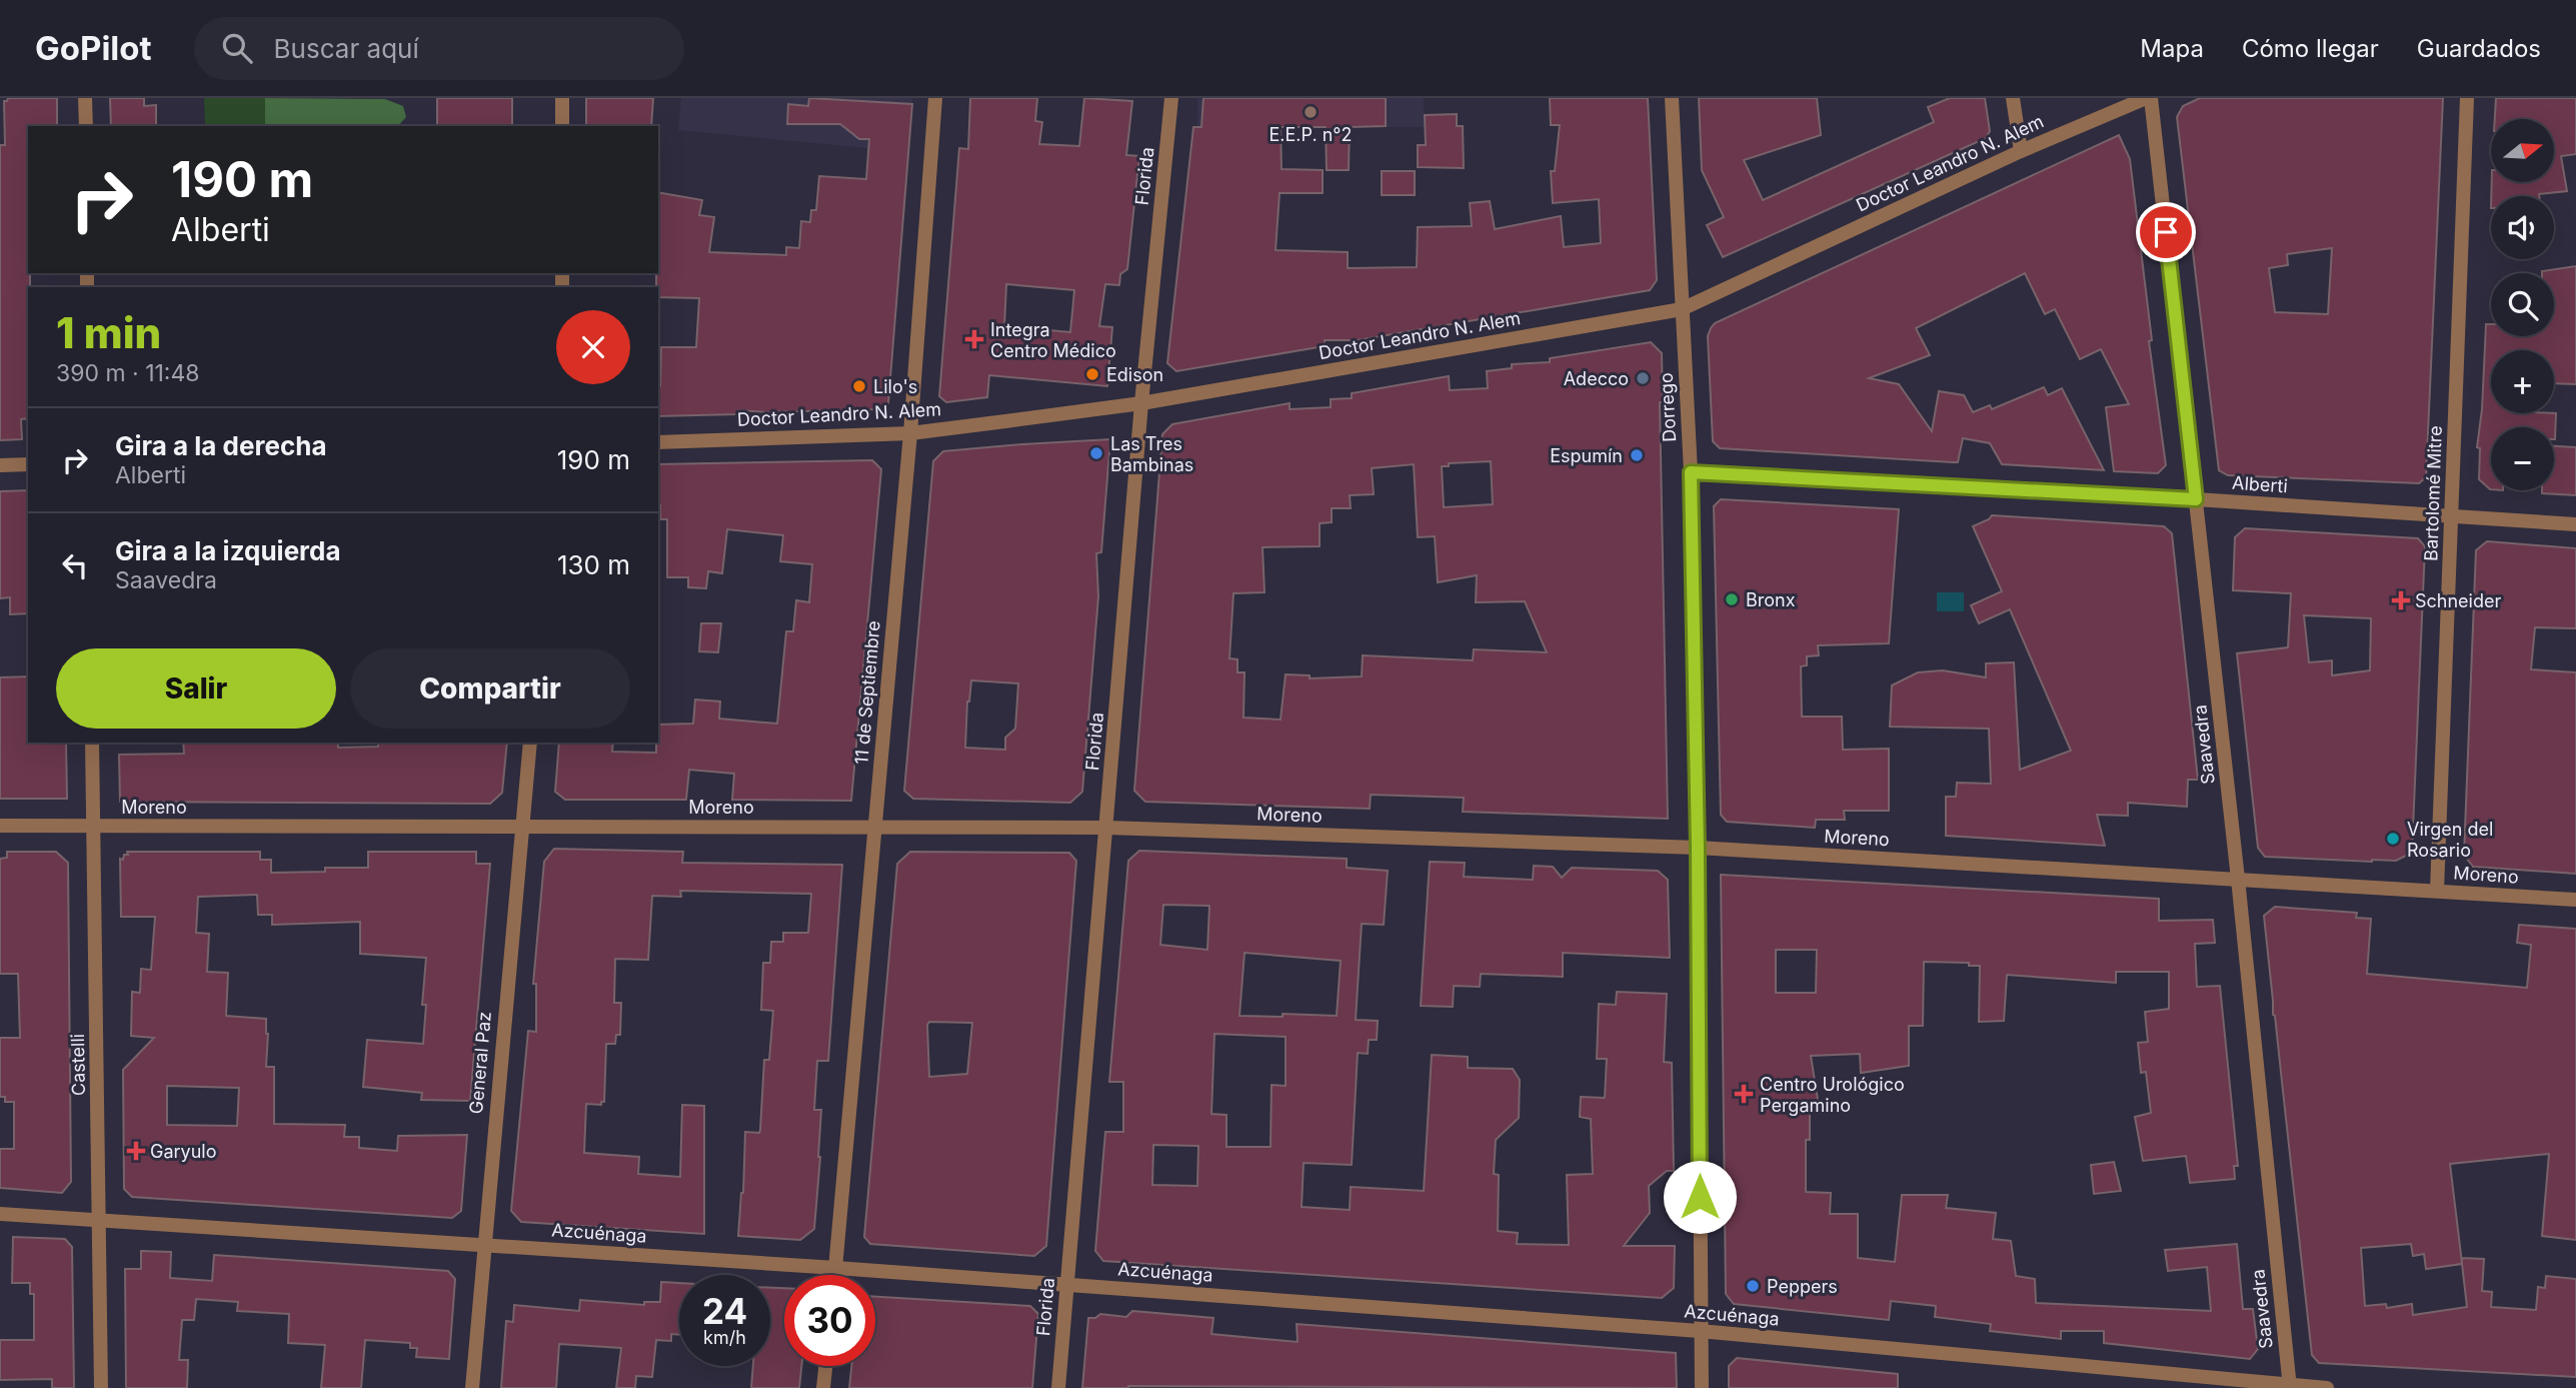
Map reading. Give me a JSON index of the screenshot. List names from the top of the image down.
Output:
{
  "streets": {
    "street": [
      "Doctor Leandro N. Alem",
      "Florida",
      "Dorrego",
      "Alberti",
      "Bartolomé Mitre",
      "11 de Septiembre",
      "Saavedra",
      "Moreno",
      "General Paz",
      "Castelli",
      "Azcuénaga"
    ]
  },
  "crossings": [
    ["Doctor Leandro N. Alem", "Florida"],
    ["Doctor Leandro N. Alem", "Dorrego"],
    ["Doctor Leandro N. Alem", "11 de Septiembre"],
    ["Doctor Leandro N. Alem", "Saavedra"],
    ["Florida", "Moreno"],
    ["Florida", "Azcuénaga"],
    ["Dorrego", "Alberti"],
    ["Dorrego", "Moreno"],
    ["Dorrego", "Azcuénaga"],
    ["Alberti", "Bartolomé Mitre"],
    ["Alberti", "Saavedra"],
    ["Bartolomé Mitre", "Moreno"],
    ["11 de Septiembre", "Moreno"],
    ["11 de Septiembre", "Azcuénaga"],
    ["Saavedra", "Moreno"],
    ["Saavedra", "Azcuénaga"],
    ["Moreno", "General Paz"],
    ["Moreno", "Castelli"],
    ["General Paz", "Azcuénaga"],
    ["Castelli", "Azcuénaga"]
  ],
  "places": {
    "other": [
      "E.E.P. n°2",
      "Edison",
      "Adecco",
      "Lilo's",
      "Las Tres Bambinas",
      "Espumín",
      "Bronx",
      "Virgen del Rosario",
      "Peppers"
    ],
    "health": [
      "Integra Centro Médico",
      "Schneider",
      "Centro Urológico Pergamino",
      "Garyulo"
    ]
  },
  "north": "right",
  "page": {
    "header": "GoPilot",
    "search": "Buscar aquí",
    "nav": ["Mapa", "Cómo llegar", "Guardados"],
    "map_buttons": ["+", "−"],
    "turn": ["190 m", "Alberti"],
    "heading": ["1 min", "390 m · 11:48"],
    "list": [
      {
        "name": "Gira a la derecha",
        "note": "Alberti",
        "value": "190 m"
      },
      {
        "name": "Gira a la izquierda",
        "note": "Saavedra",
        "value": "130 m"
      }
    ],
    "buttons": ["Salir", "Compartir"],
    "speed": "24 km/h",
    "limit": "30"
  }
}
